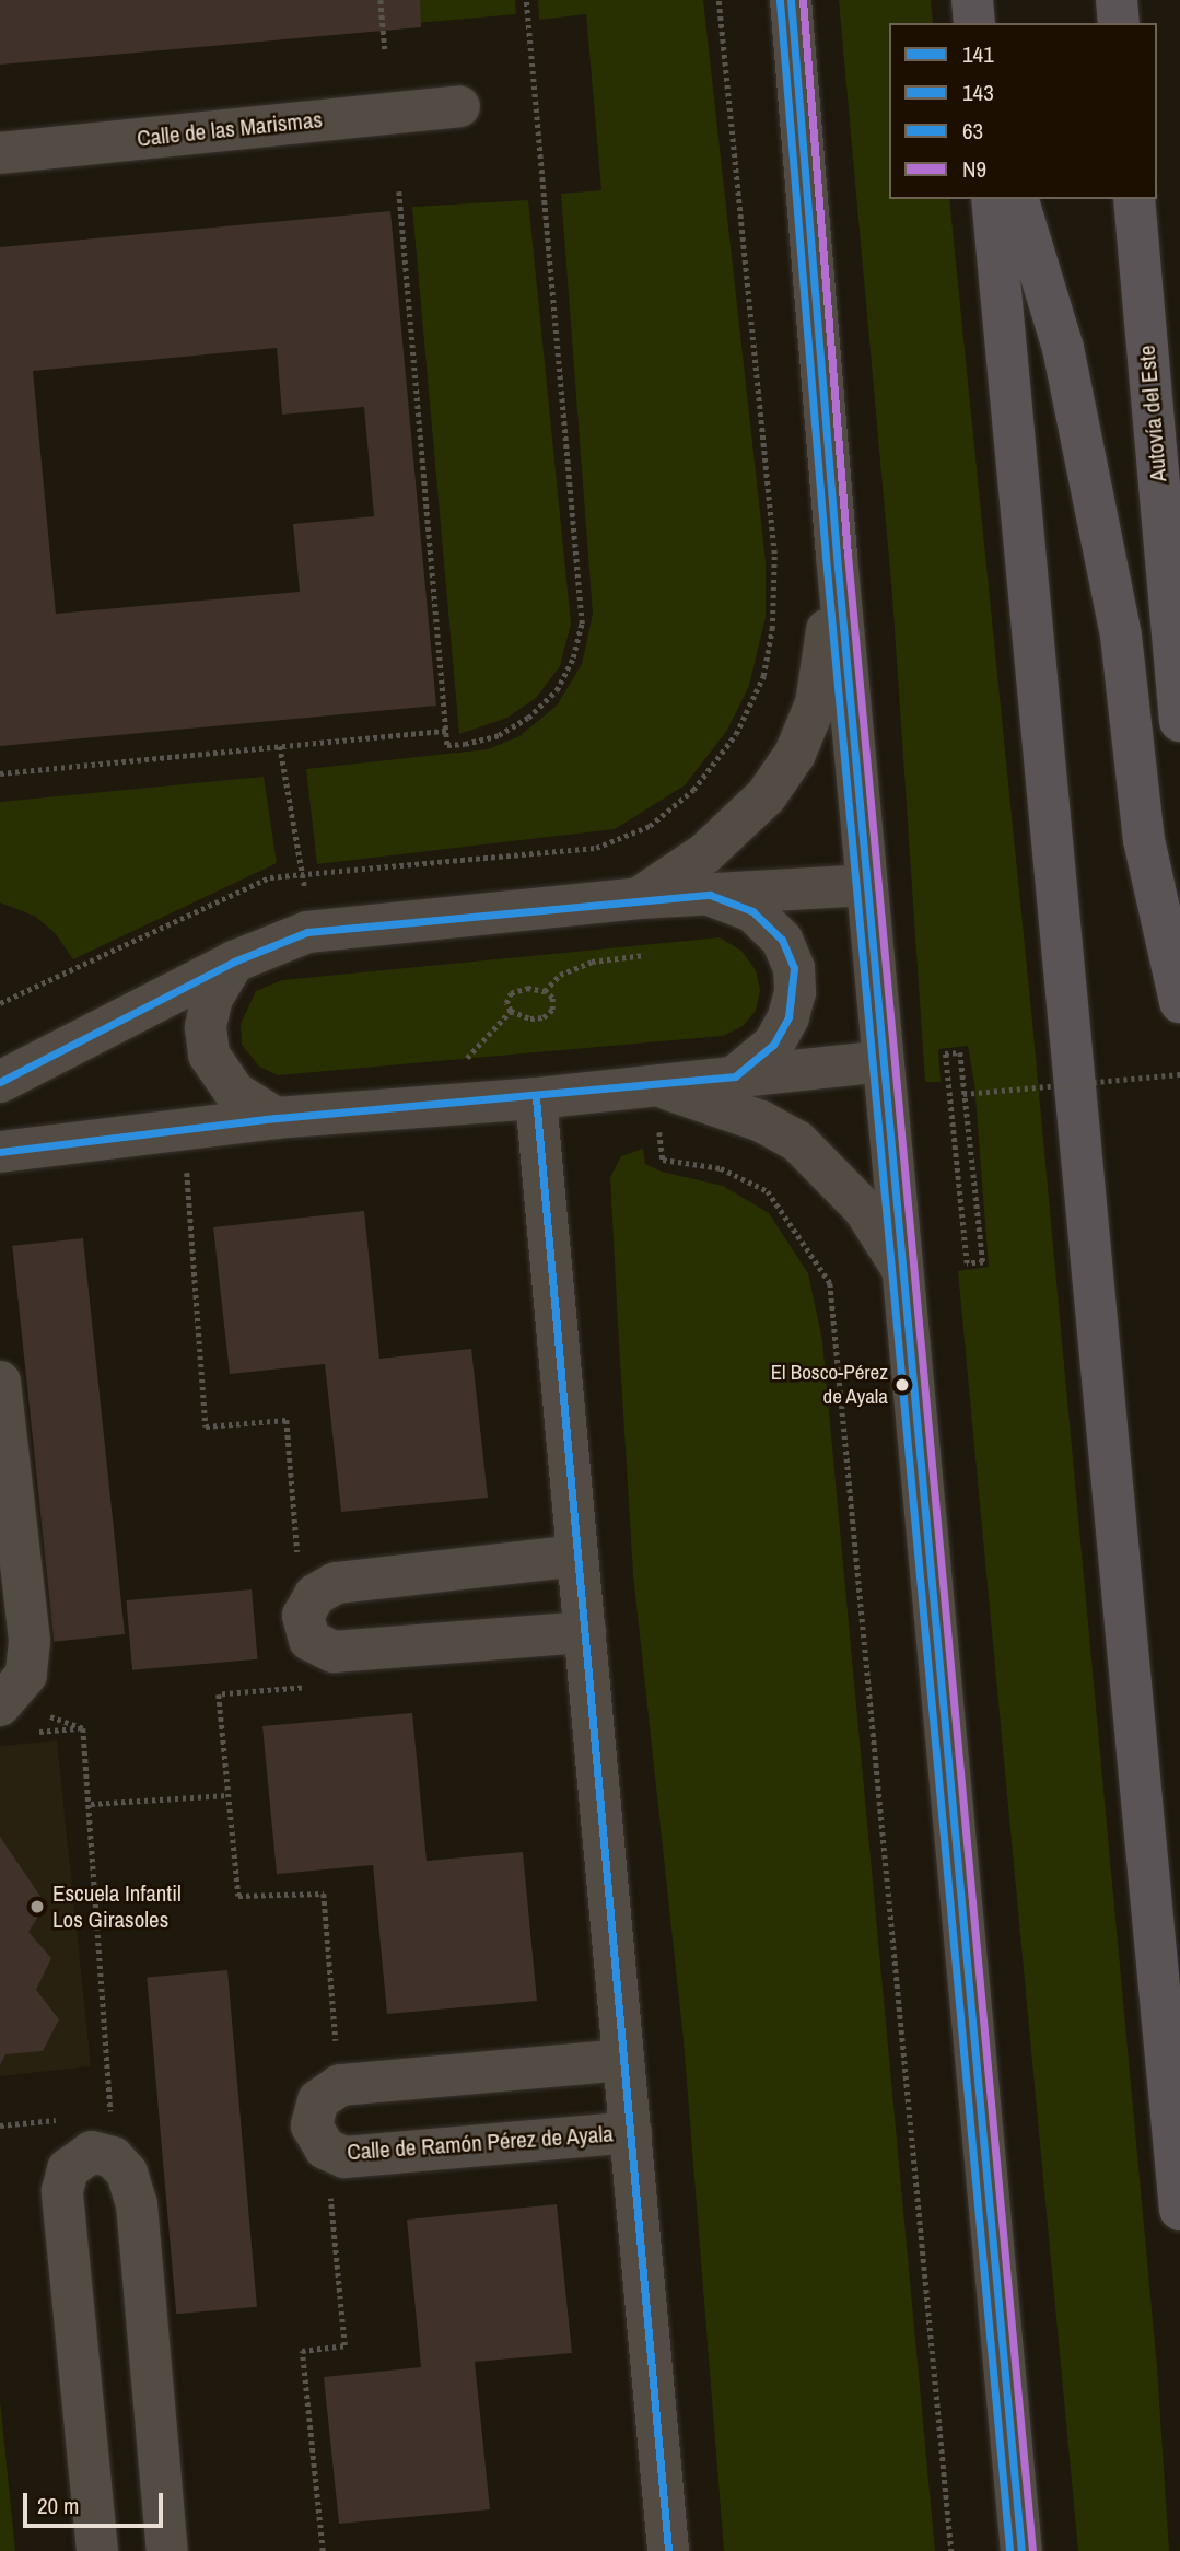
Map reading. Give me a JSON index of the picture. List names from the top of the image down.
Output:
{
  "streets": {
    "highway": ["Autovía del Este"],
    "street": ["Calle de las Marismas", "Calle de Ramón Pérez de Ayala"]
  },
  "places": ["El Bosco-Pérez de Ayala", "Escuela Infantil Los Girasoles"],
  "lines": [
    "transit line 143",
    "transit line N9",
    "transit line 63",
    "transit line 141"
  ],
  "legend": [
    "141",
    "143",
    "63",
    "N9"
  ],
  "scale_bar": "20 m"
}
